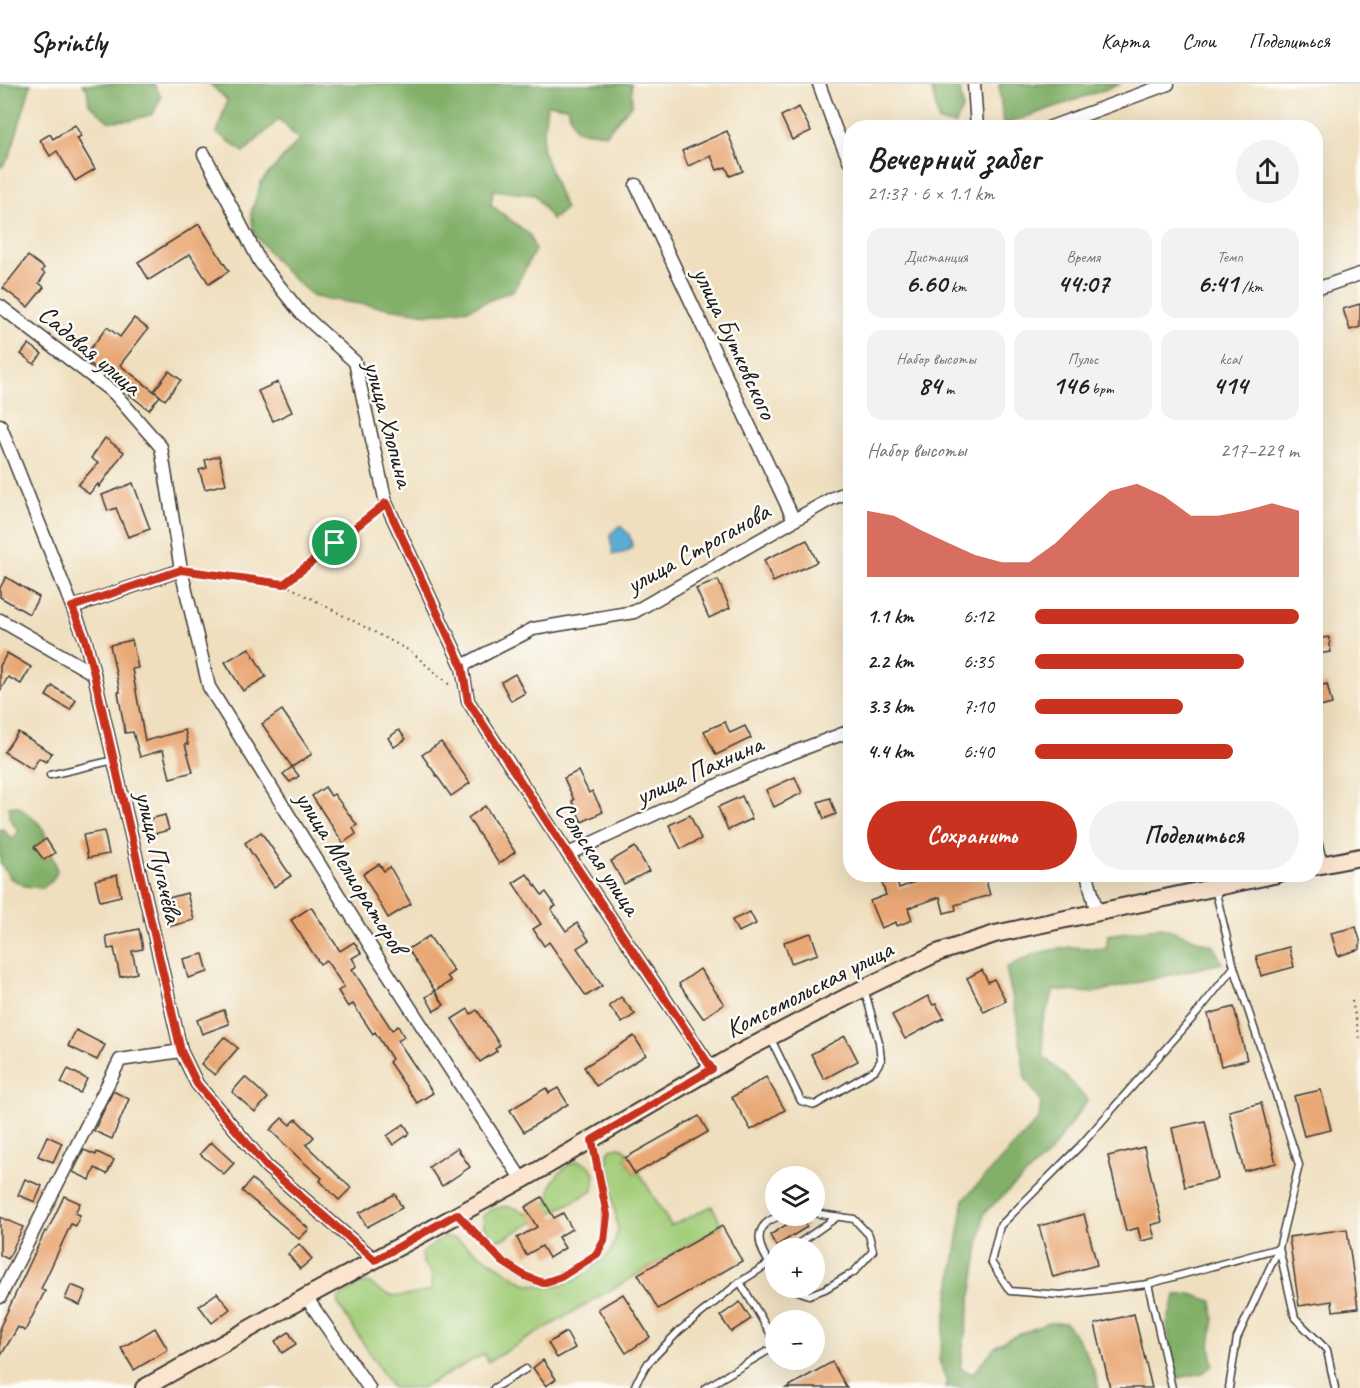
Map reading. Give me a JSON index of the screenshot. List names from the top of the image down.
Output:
{
  "streets": {
    "main road": ["Комсомольская улица"],
    "street": [
      "улица Бутковского",
      "Садовая улица",
      "улица Хлопина",
      "улица Строганова",
      "улица Пахнина",
      "улица Пугачёва",
      "Сельская улица",
      "улица Мелиораторов"
    ]
  },
  "crossings": [
    ["улица Бутковского", "улица Строганова"],
    ["Садовая улица", "улица Мелиораторов"],
    ["улица Хлопина", "улица Строганова"],
    ["улица Хлопина", "Сельская улица"],
    ["улица Строганова", "Сельская улица"],
    ["улица Пахнина", "Сельская улица"],
    ["улица Пугачёва", "Комсомольская улица"],
    ["Сельская улица", "Комсомольская улица"],
    ["улица Мелиораторов", "Комсомольская улица"]
  ],
  "page": {
    "header": "Sprintly",
    "nav": ["Карта", "Слои", "Поделиться"],
    "heading": ["Вечерний забег", "21:37 · 6 × 1.1 km"],
    "stats": [
      ["Дистанция", "6.60 km"],
      ["Время", "44:07"],
      ["Темп", "6:41 /km"],
      ["Набор высоты", "84 m"],
      ["Пульс", "146 bpm"],
      ["kcal", "414"]
    ],
    "chart": ["Набор высоты", "217–229 m"],
    "list": [
      {
        "name": "1.1 km",
        "note": "6:12"
      },
      {
        "name": "2.2 km",
        "note": "6:35"
      },
      {
        "name": "3.3 km",
        "note": "7:10"
      },
      {
        "name": "4.4 km",
        "note": "6:40"
      }
    ],
    "buttons": ["Сохранить", "Поделиться"],
    "map_buttons": ["+", "−"]
  }
}
